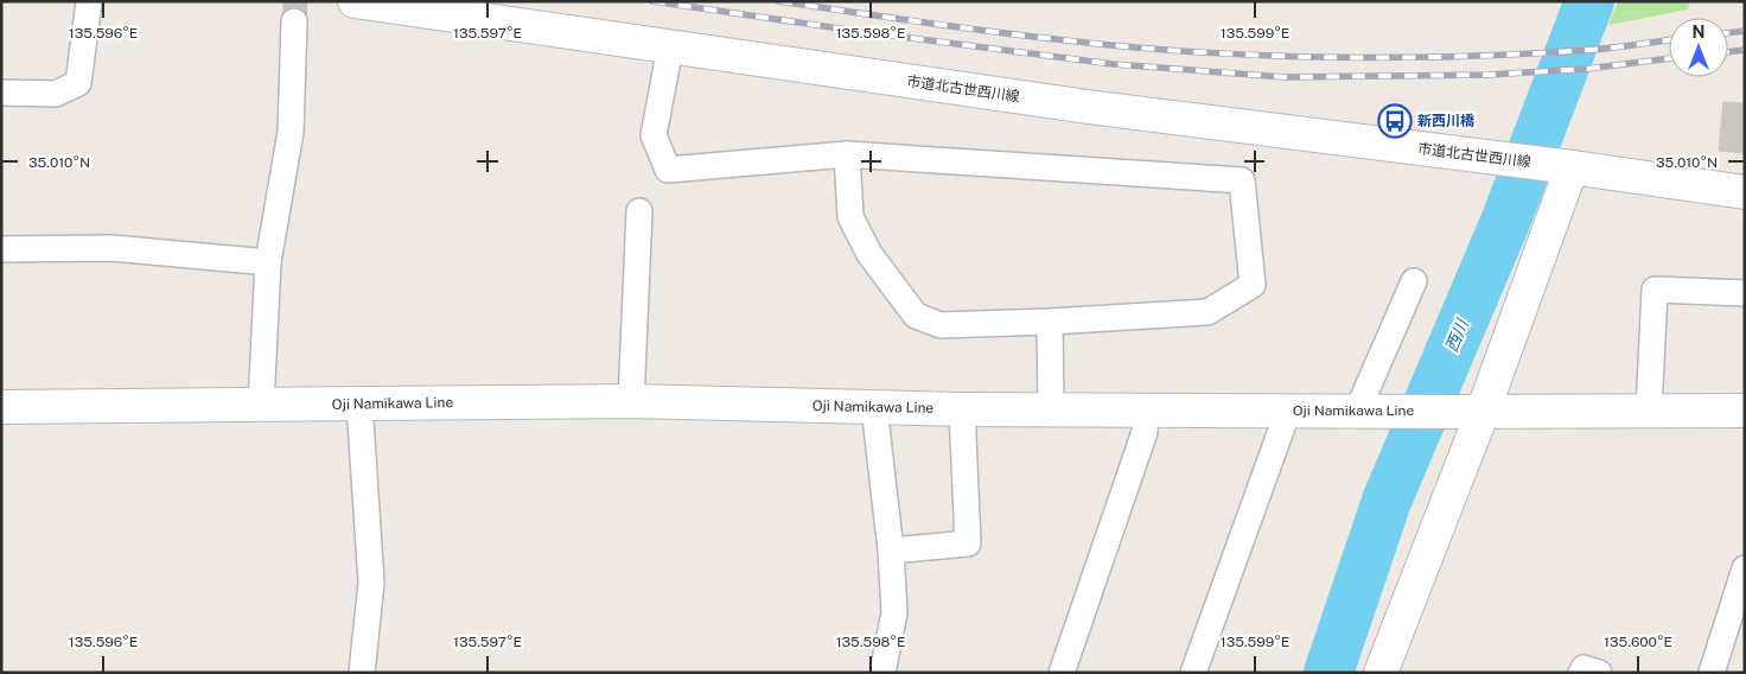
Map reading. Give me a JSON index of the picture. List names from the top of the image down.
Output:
{
  "streets": {
    "street": ["市道北古世西川線", "Oji Namikawa Line"]
  },
  "water": ["西川"],
  "places": {
    "bus stop": ["新西川橋"]
  },
  "north": "top",
  "coordinates": [
    "135.596°E",
    "135.597°E",
    "135.598°E",
    "135.599°E",
    "35.010°N",
    "135.600°E"
  ]
}
